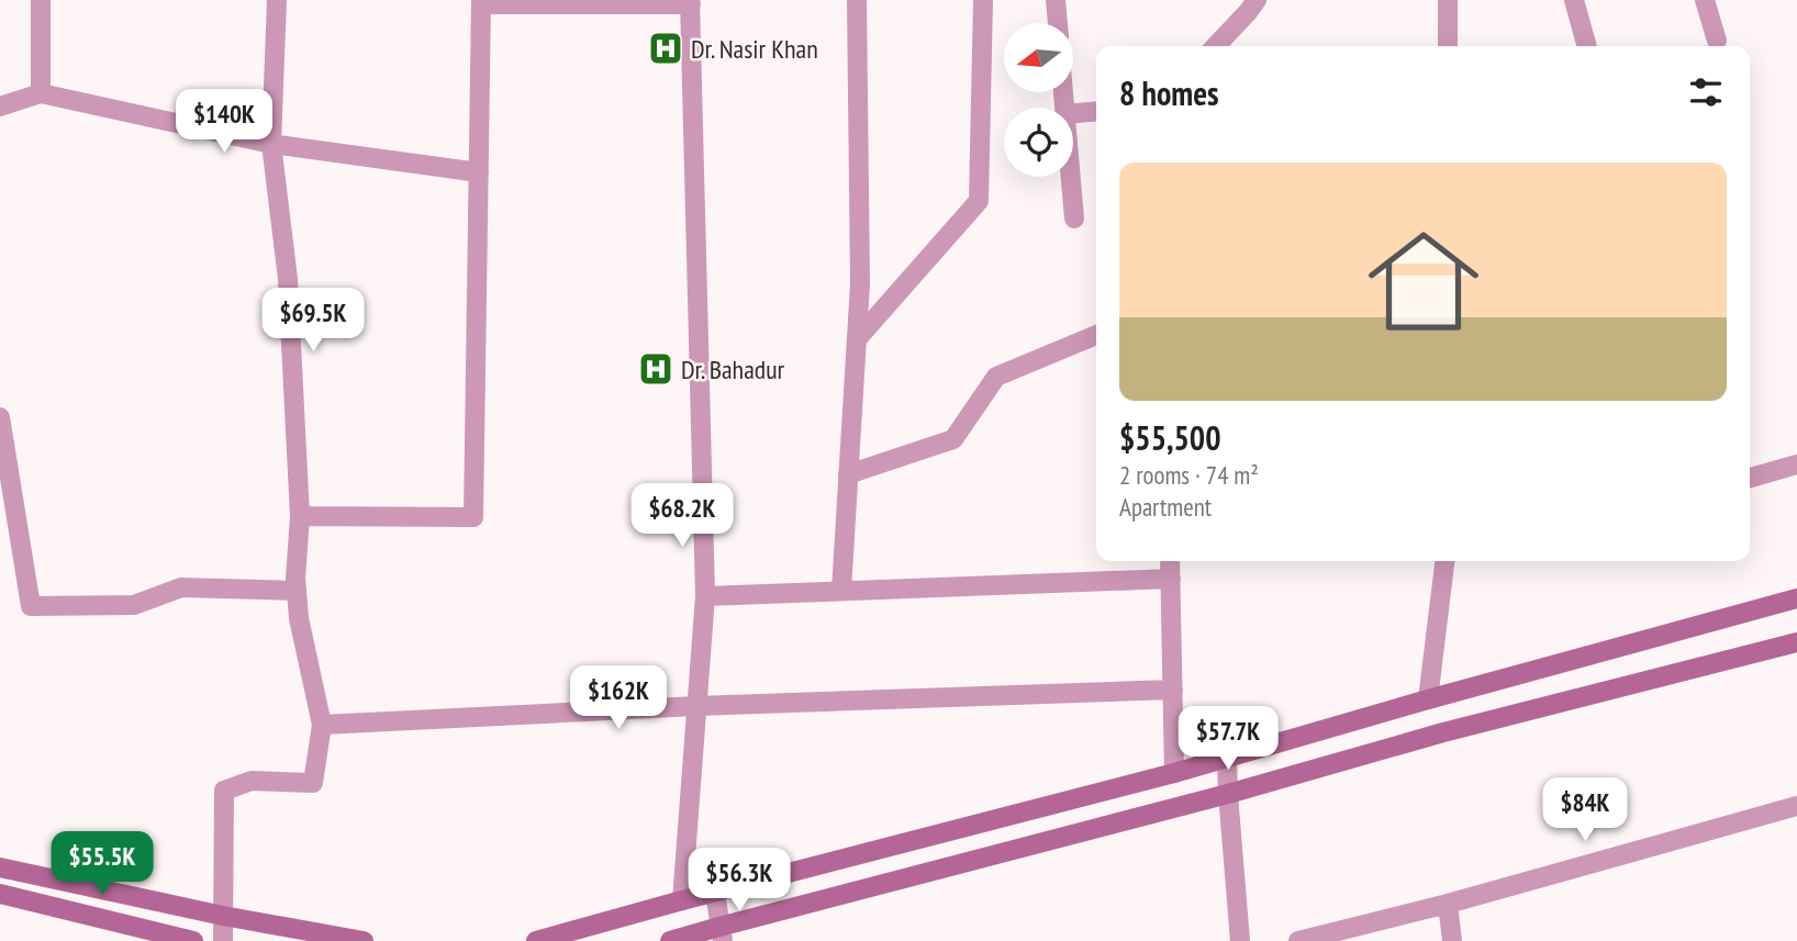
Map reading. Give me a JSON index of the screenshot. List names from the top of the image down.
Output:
{
  "places": {
    "hospital": ["Dr. Nasir Khan", "Dr. Bahadur"]
  },
  "north": "left",
  "page": {
    "heading": "8 homes",
    "price": [
      "$140K",
      "$69.5K",
      "$68.2K",
      "$162K",
      "$57.7K",
      "$84K",
      "$55.5K",
      "$56.3K"
    ],
    "list": [
      {
        "name": "$55,500",
        "note": "2 rooms · 74 m² · Apartment"
      }
    ]
  }
}
